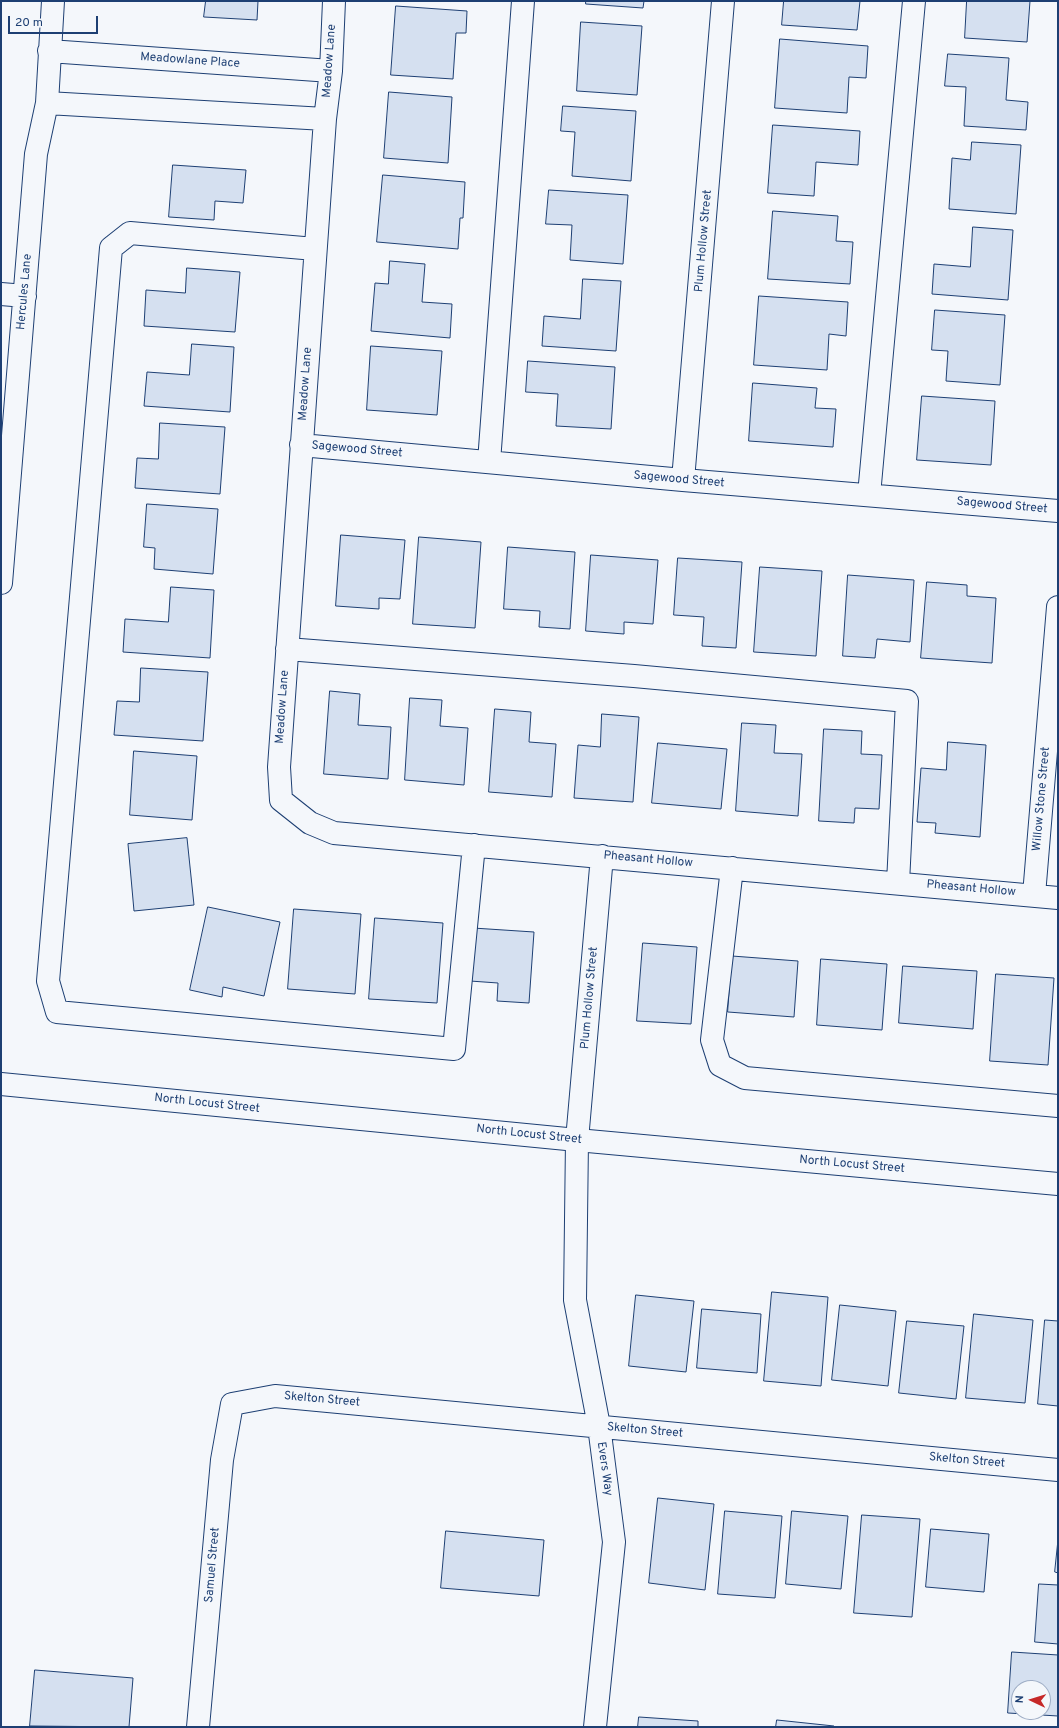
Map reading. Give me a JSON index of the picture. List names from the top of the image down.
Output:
{
  "streets": {
    "street": [
      "Meadowlane Place",
      "Meadow Lane",
      "Plum Hollow Street",
      "Hercules Lane",
      "Sagewood Street",
      "Willow Stone Street",
      "Pheasant Hollow",
      "North Locust Street",
      "Skelton Street",
      "Evers Way",
      "Samuel Street"
    ]
  },
  "crossings": [
    ["Meadowlane Place", "Meadow Lane"],
    ["Meadowlane Place", "Hercules Lane"],
    ["Meadow Lane", "Sagewood Street"],
    ["Meadow Lane", "Pheasant Hollow"],
    ["Plum Hollow Street", "Sagewood Street"],
    ["Plum Hollow Street", "Pheasant Hollow"],
    ["Plum Hollow Street", "North Locust Street"],
    ["Plum Hollow Street", "Evers Way"],
    ["Willow Stone Street", "Pheasant Hollow"],
    ["North Locust Street", "Evers Way"],
    ["Skelton Street", "Evers Way"],
    ["Skelton Street", "Samuel Street"]
  ],
  "scale_bar": "20 m",
  "north": "left"
}
